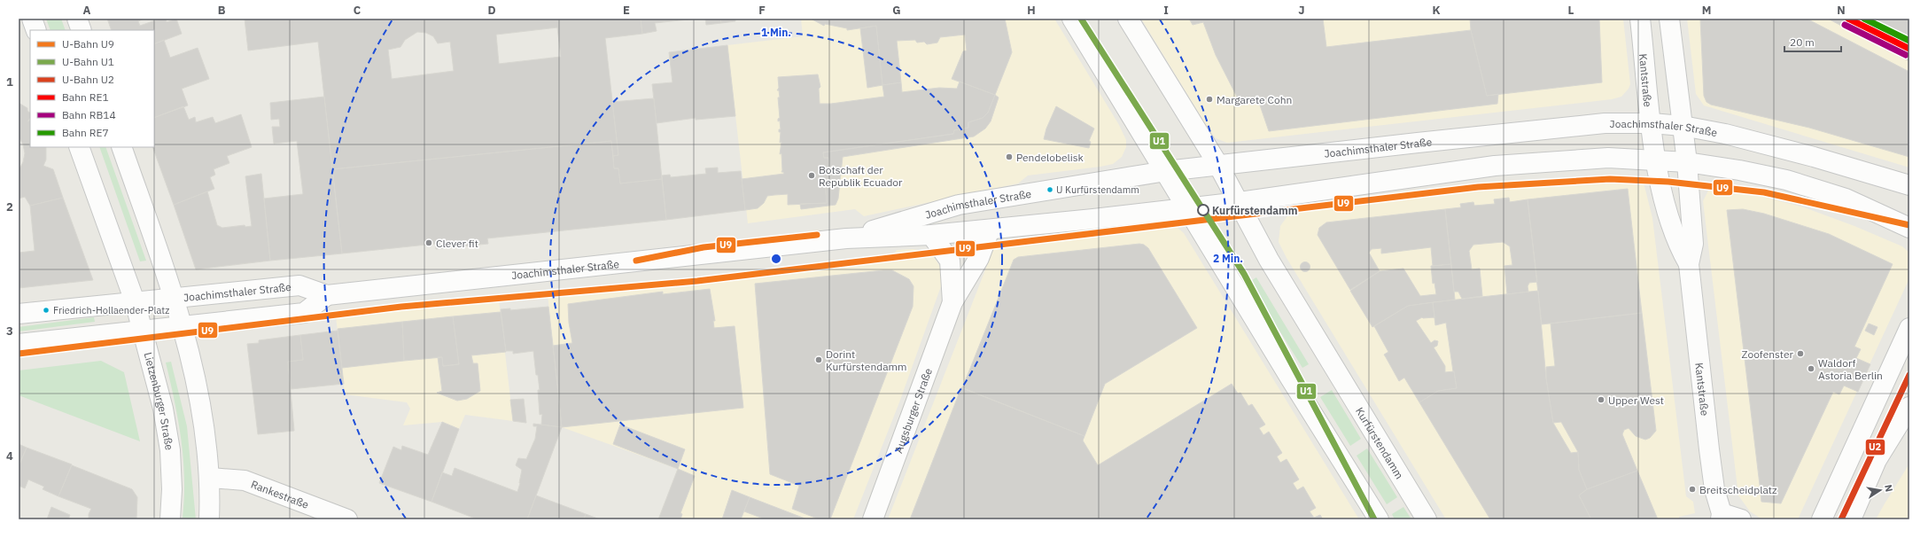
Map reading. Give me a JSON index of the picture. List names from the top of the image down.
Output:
{
  "streets": {
    "main road": [
      "Kantstraße",
      "Joachimsthaler Straße",
      "Lietzenburger Straße",
      "Augsburger Straße",
      "Kurfürstendamm",
      "Rankestraße"
    ]
  },
  "crossings": [
    ["Kantstraße", "Joachimsthaler Straße"],
    ["Joachimsthaler Straße", "Lietzenburger Straße"],
    ["Joachimsthaler Straße", "Augsburger Straße"],
    ["Joachimsthaler Straße", "Kurfürstendamm"]
  ],
  "places": [
    "Margarete Cohn",
    "Pendelobelisk",
    "Botschaft der Republik Ecuador",
    "U Kurfürstendamm",
    "Kurfürstendamm",
    "Clever fit",
    "Friedrich-Hollaender-Platz",
    "Zoofenster",
    "Dorint Kurfürstendamm",
    "Waldorf Astoria Berlin",
    "Upper West",
    "Breitscheidplatz"
  ],
  "lines": [
    "metro line U1",
    "rail line RE1",
    "rail line RE7",
    "rail line RB14",
    "metro line U9",
    "metro line U2"
  ],
  "legend": [
    "U-Bahn U9",
    "U-Bahn U1",
    "U-Bahn U2",
    "Bahn RE1",
    "Bahn RB14",
    "Bahn RE7"
  ],
  "scale_bar": "20 m",
  "north": "right",
  "grid": {
    "columns": [
      "A",
      "B",
      "C",
      "D",
      "E",
      "F",
      "G",
      "H",
      "I",
      "J",
      "K",
      "L",
      "M",
      "N"
    ],
    "rows": [
      "1",
      "2",
      "3",
      "4"
    ]
  },
  "rings": ["1 Min.", "2 Min."]
}
